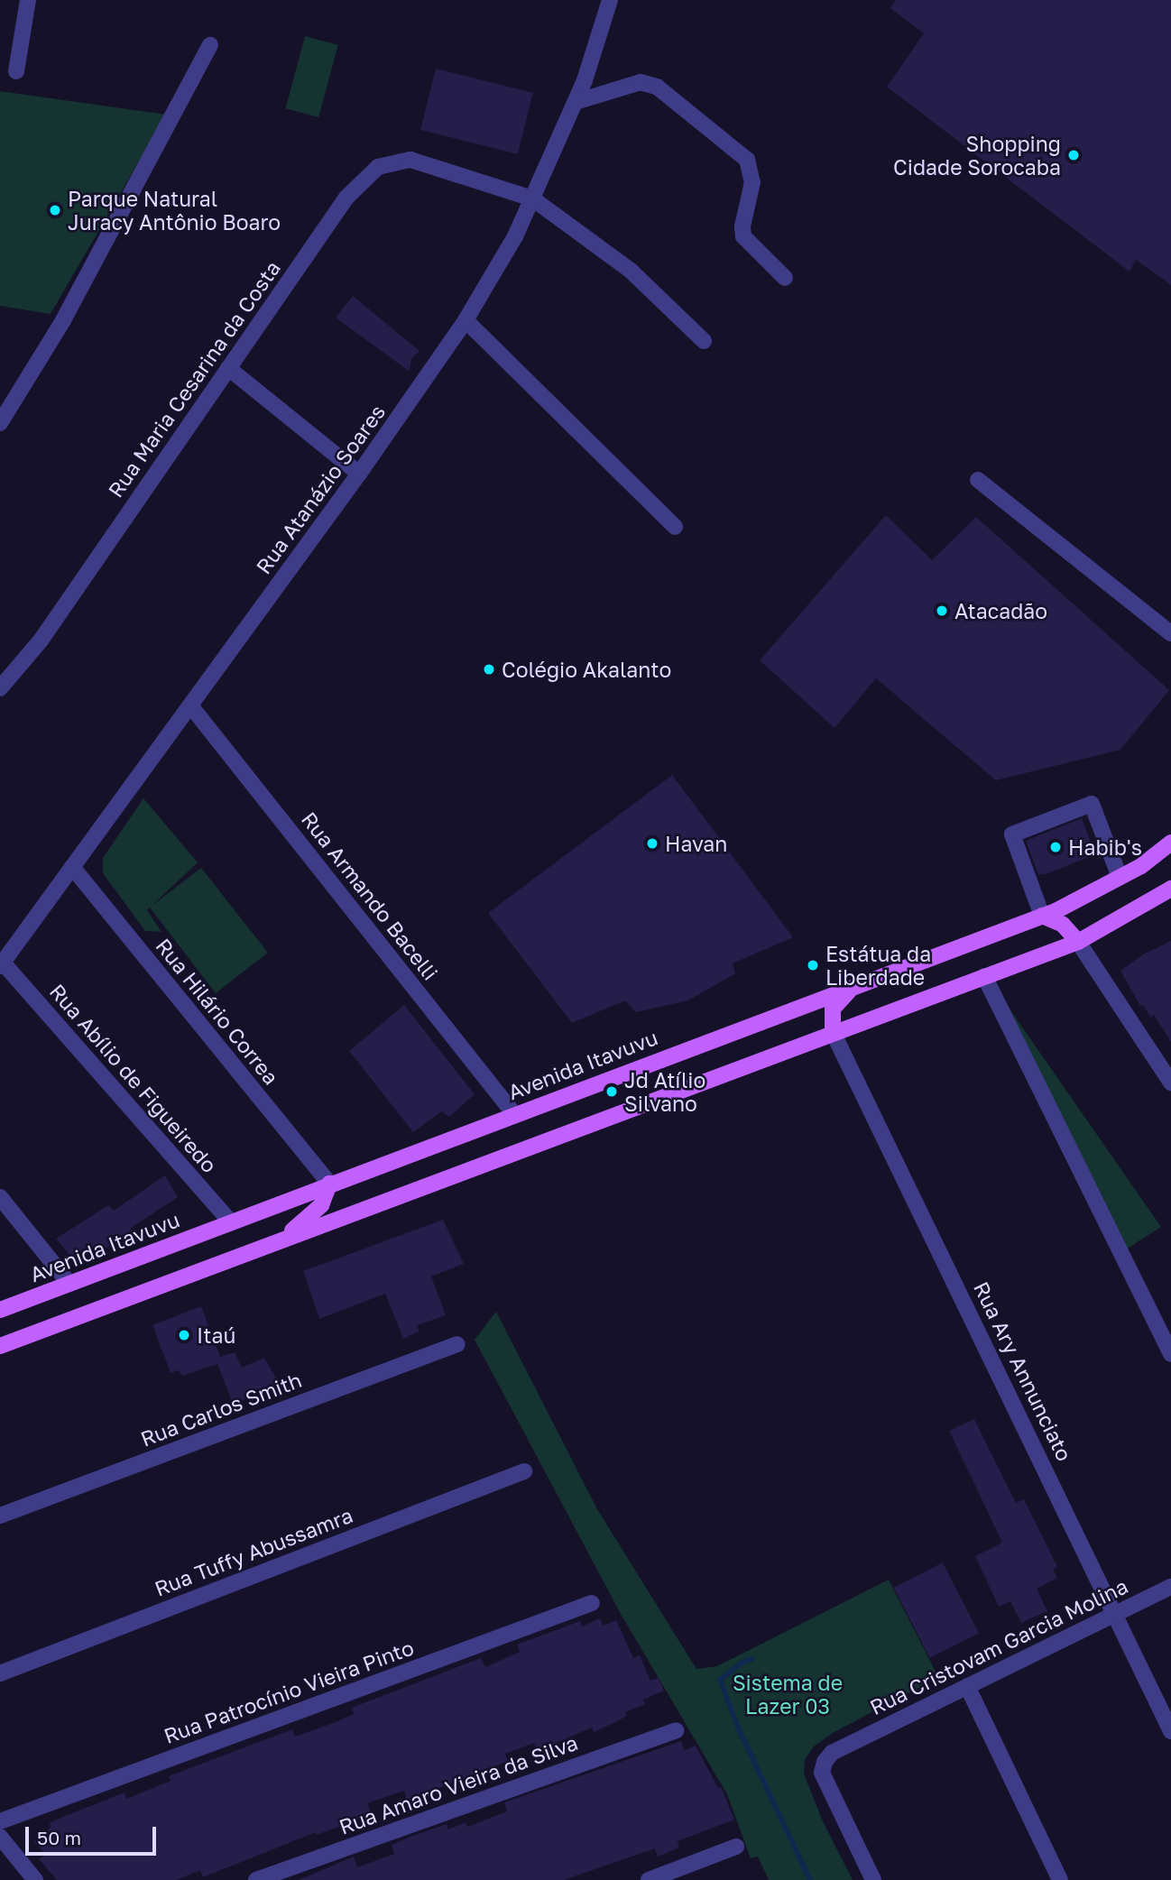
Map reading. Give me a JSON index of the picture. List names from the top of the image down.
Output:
{
  "streets": {
    "main road": ["Avenida Itavuvu"],
    "street": [
      "Rua Maria Cesarina da Costa",
      "Rua Atanázio Soares",
      "Rua Armando Bacelli",
      "Rua Hilário Correa",
      "Rua Abílio de Figueiredo",
      "Rua Ary Annunciato",
      "Rua Carlos Smith",
      "Rua Tuffy Abussamra",
      "Rua Cristovam Garcia Molina",
      "Rua Patrocínio Vieira Pinto",
      "Rua Amaro Vieira da Silva"
    ]
  },
  "crossings": [
    ["Rua Maria Cesarina da Costa", "Rua Atanázio Soares"],
    ["Rua Atanázio Soares", "Rua Armando Bacelli"],
    ["Rua Atanázio Soares", "Rua Hilário Correa"],
    ["Rua Atanázio Soares", "Rua Abílio de Figueiredo"],
    ["Rua Armando Bacelli", "Avenida Itavuvu"],
    ["Rua Hilário Correa", "Avenida Itavuvu"],
    ["Avenida Itavuvu", "Rua Abílio de Figueiredo"],
    ["Rua Ary Annunciato", "Rua Cristovam Garcia Molina"]
  ],
  "parks": ["Sistema de Lazer 03"],
  "places": [
    "Shopping Cidade Sorocaba",
    "Parque Natural Juracy Antônio Boaro",
    "Atacadão",
    "Colégio Akalanto",
    "Havan",
    "Habib's",
    "Estátua da Liberdade",
    "Jd Atílio Silvano",
    "Itaú"
  ],
  "scale_bar": "50 m"
}
